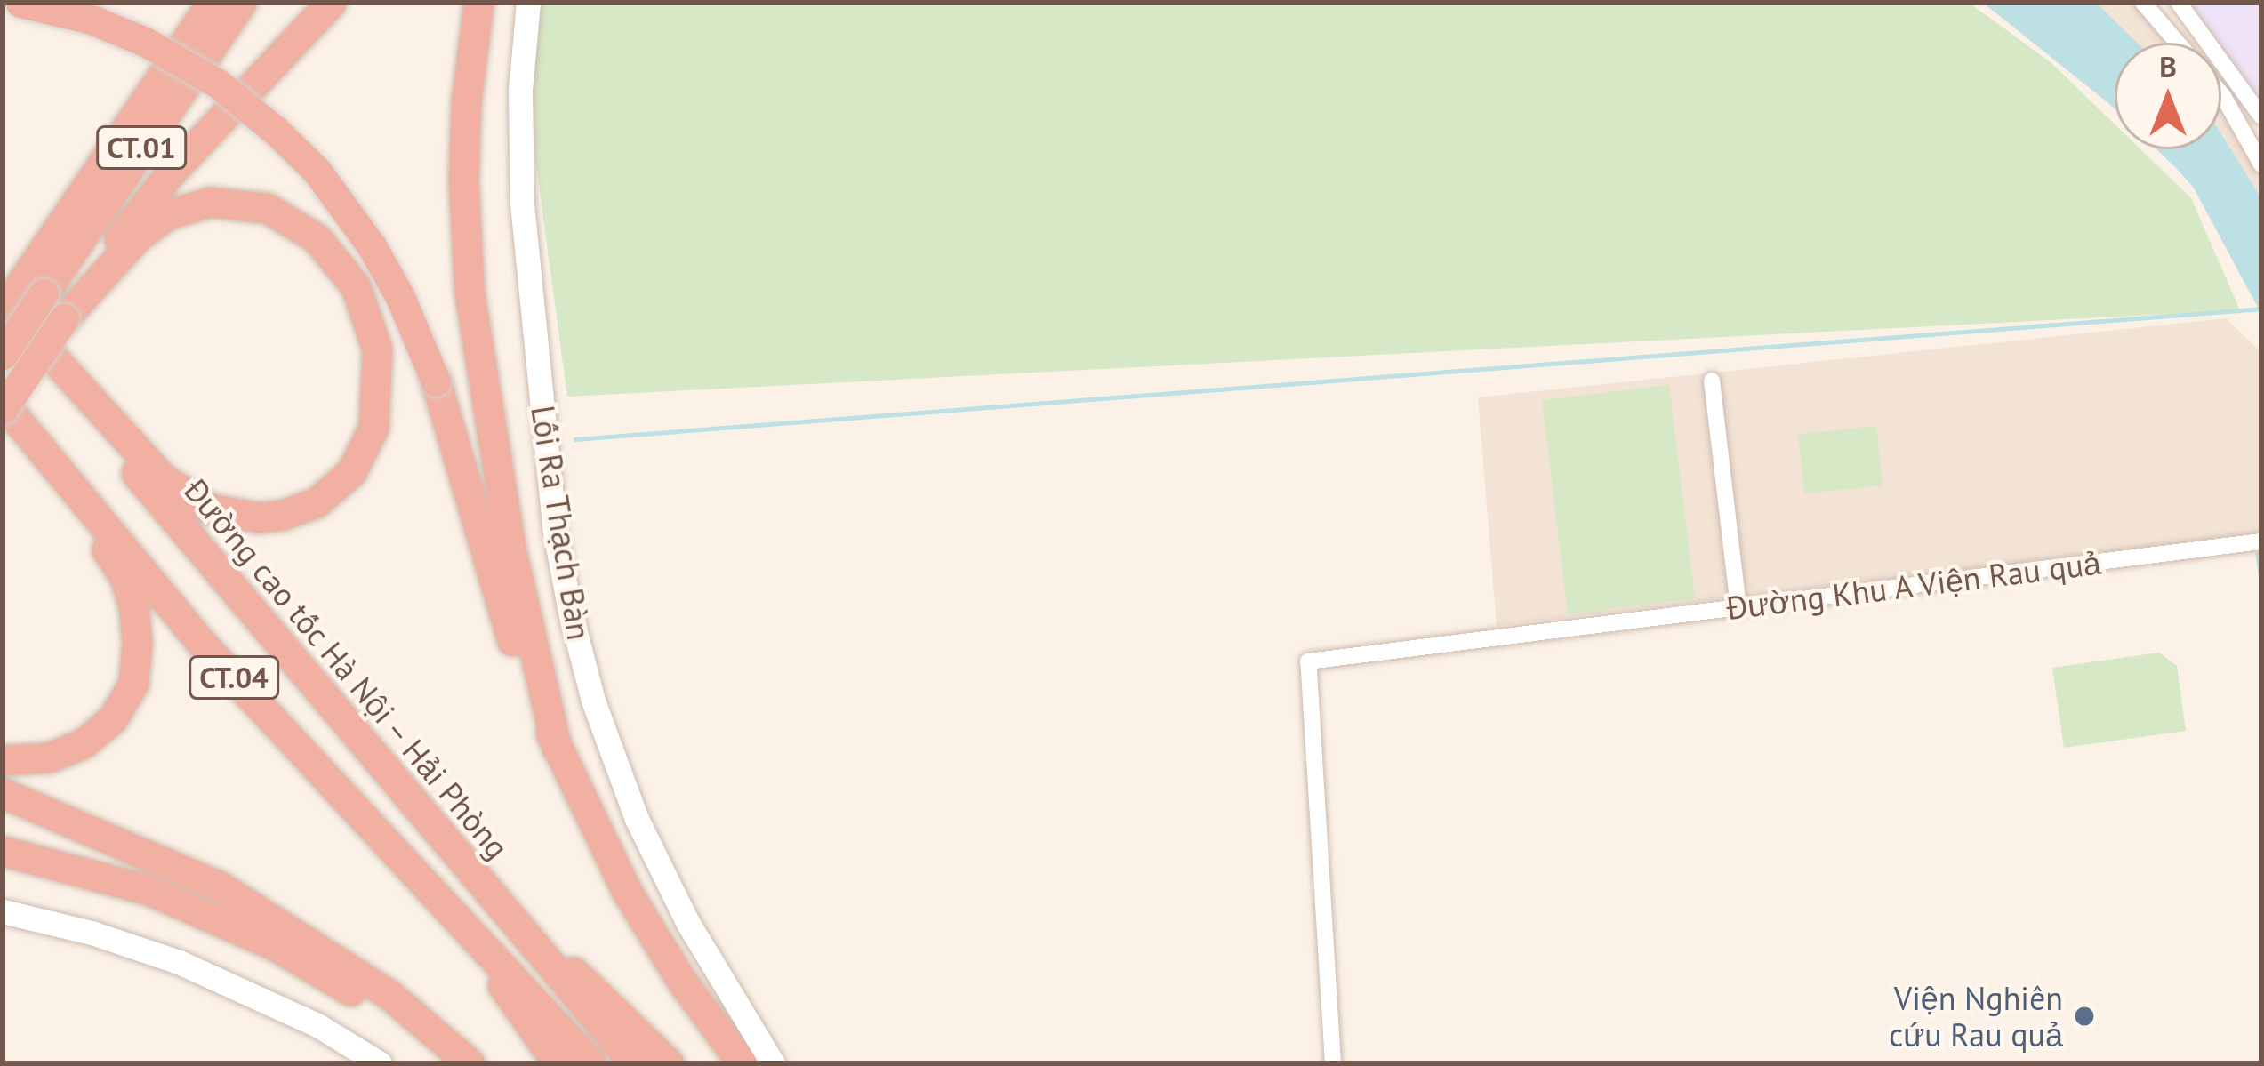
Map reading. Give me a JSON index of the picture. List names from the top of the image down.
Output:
{
  "streets": {
    "highway": ["CT.01", "Đường cao tốc Hà Nội – Hải Phòng", "CT.04"],
    "main road": ["Lối Ra Thạch Bàn"],
    "street": ["Đường Khu A Viện Rau quả"]
  },
  "crossings": [
    ["CT.01", "Đường cao tốc Hà Nội – Hải Phòng"]
  ],
  "places": ["Viện Nghiên cứu Rau quả"],
  "north": "top"
}
